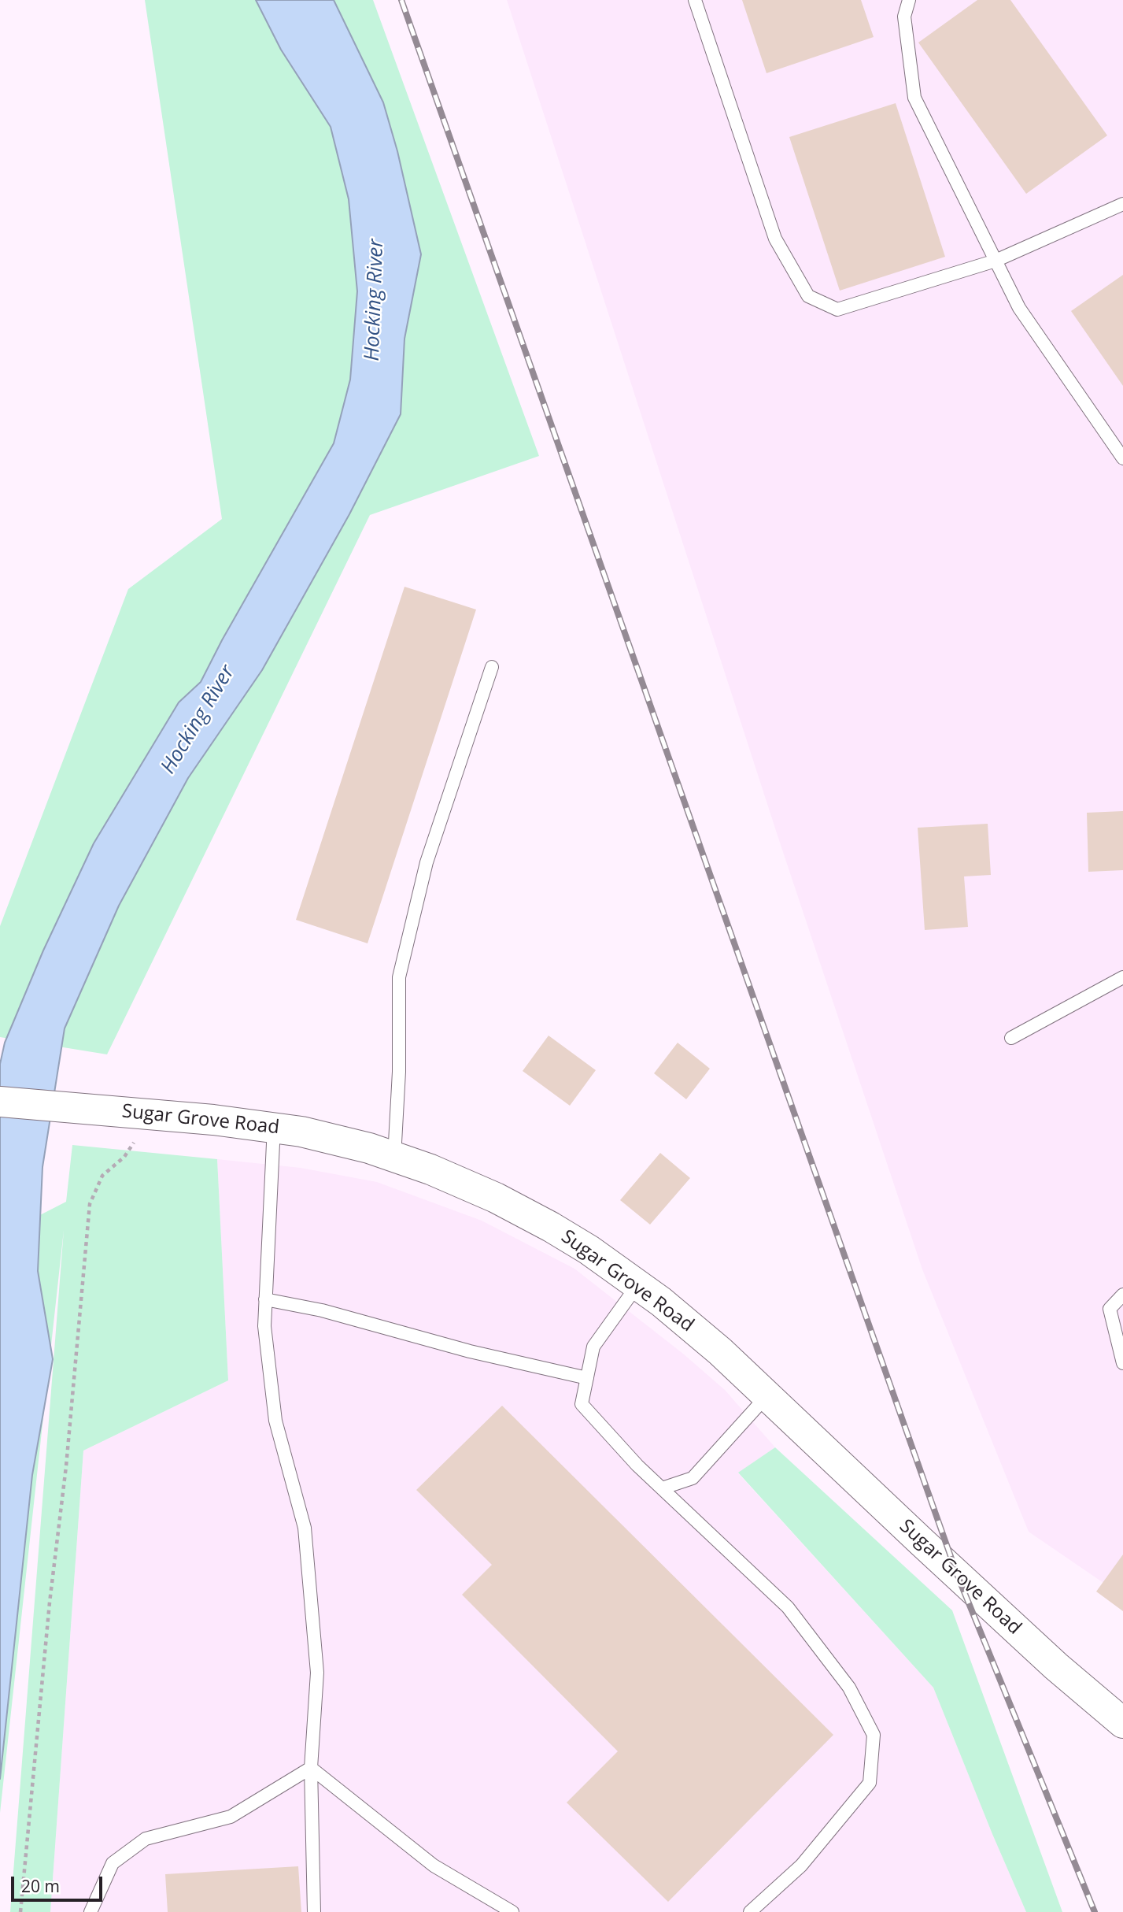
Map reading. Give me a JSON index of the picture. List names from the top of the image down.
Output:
{
  "streets": {
    "street": ["Sugar Grove Road"]
  },
  "water": ["Hocking River"],
  "scale_bar": "20 m"
}
